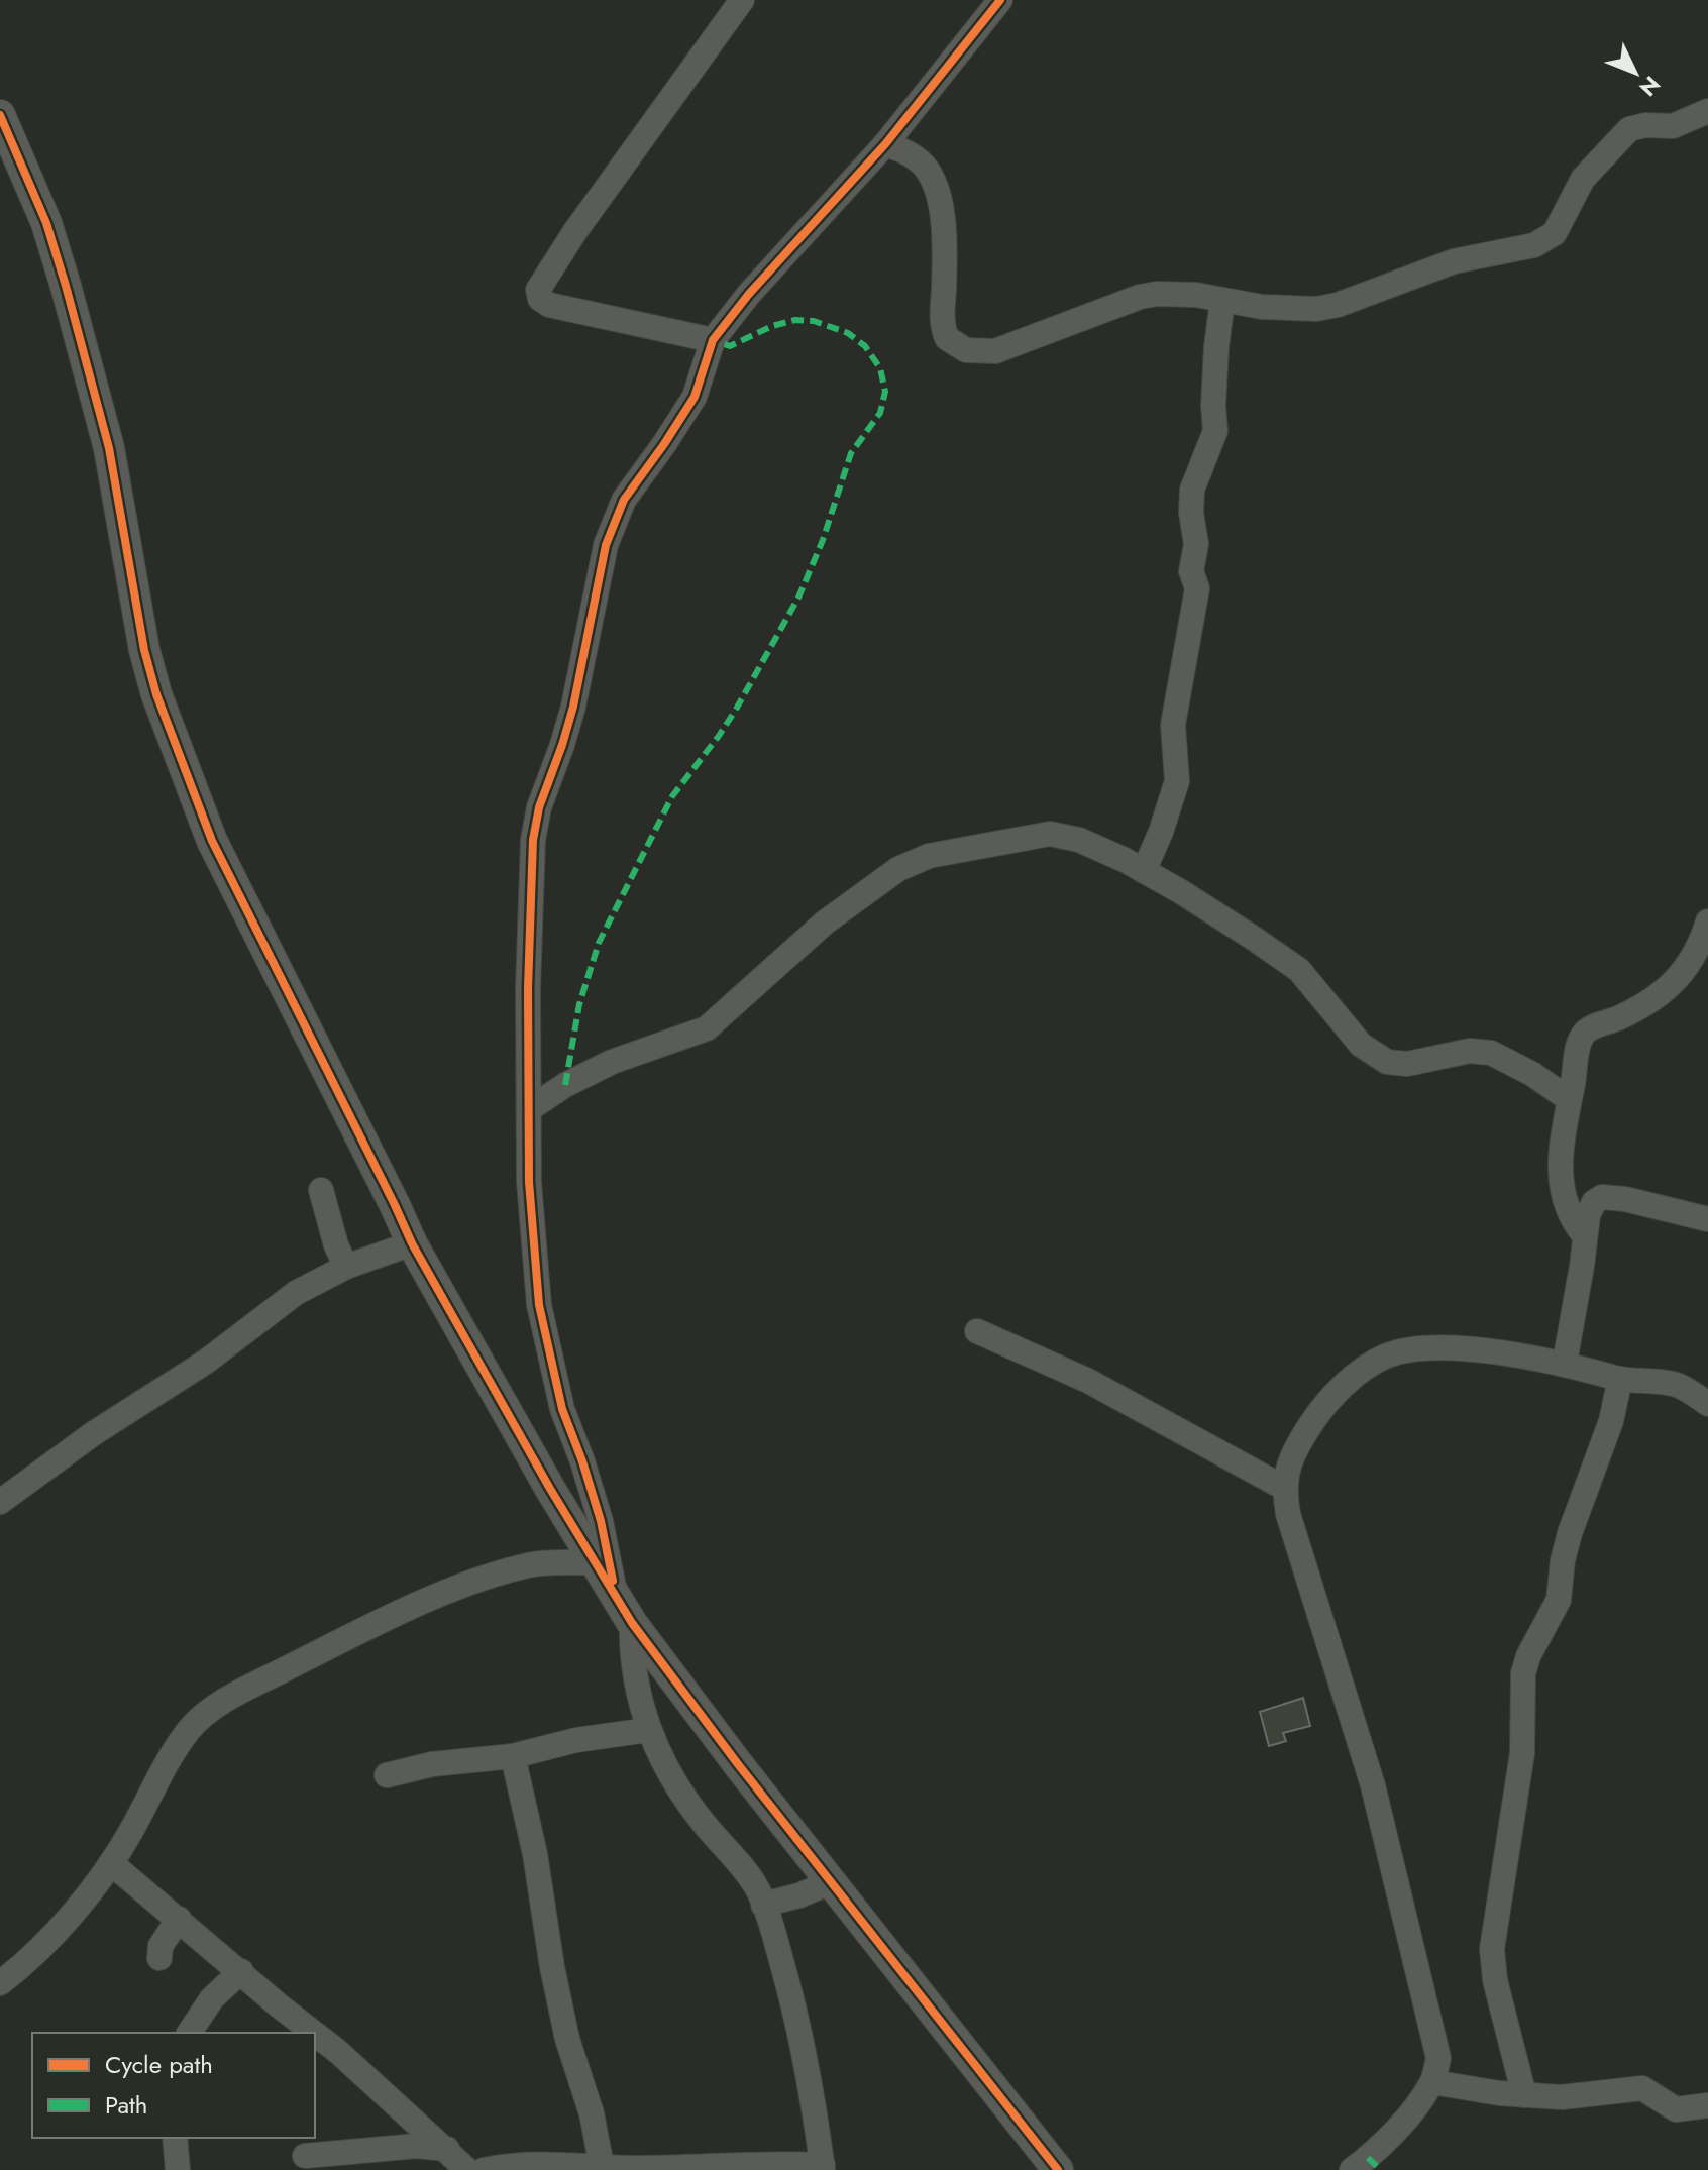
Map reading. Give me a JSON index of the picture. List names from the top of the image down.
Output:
{
  "legend": ["Cycle path", "Path"],
  "north": "bottom right"
}
